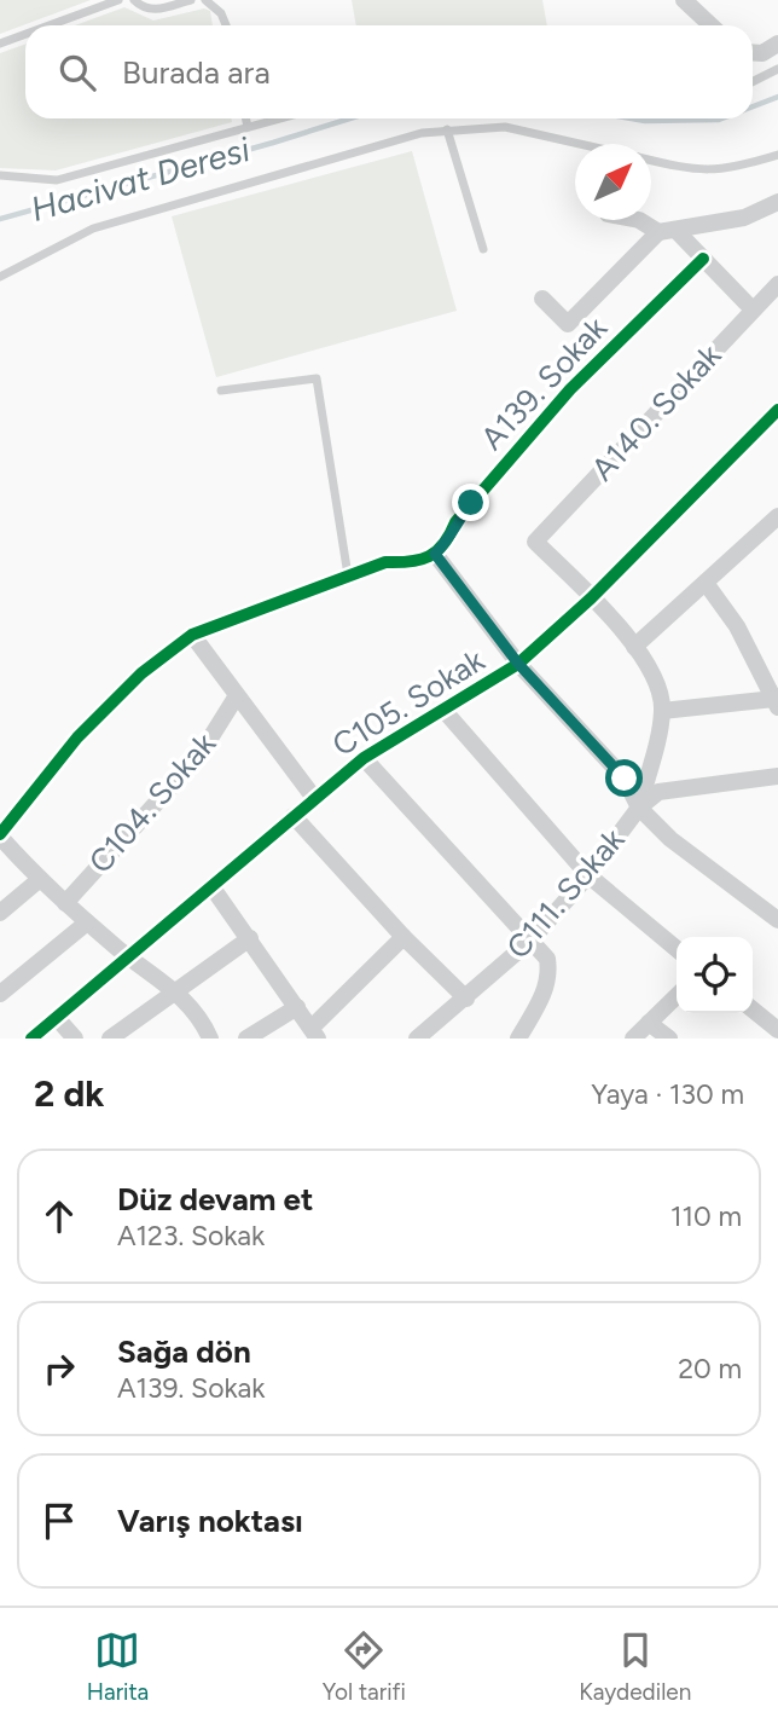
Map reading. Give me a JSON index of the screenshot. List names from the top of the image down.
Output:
{
  "streets": {
    "street": [
      "A139. Sokak",
      "A140. Sokak",
      "C105. Sokak",
      "C104. Sokak",
      "C111. Sokak"
    ]
  },
  "crossings": [
    ["A140. Sokak", "C105. Sokak"]
  ],
  "water": ["Hacivat Deresi"],
  "north": "top right",
  "page": {
    "search": "Burada ara",
    "heading": ["2 dk", "Yaya · 130 m"],
    "list": [
      ["Düz devam et", "A123. Sokak", "110 m"],
      ["Sağa dön", "A139. Sokak", "20 m"],
      "Varış noktası"
    ],
    "nav": ["Harita", "Yol tarifi", "Kaydedilen"]
  }
}
